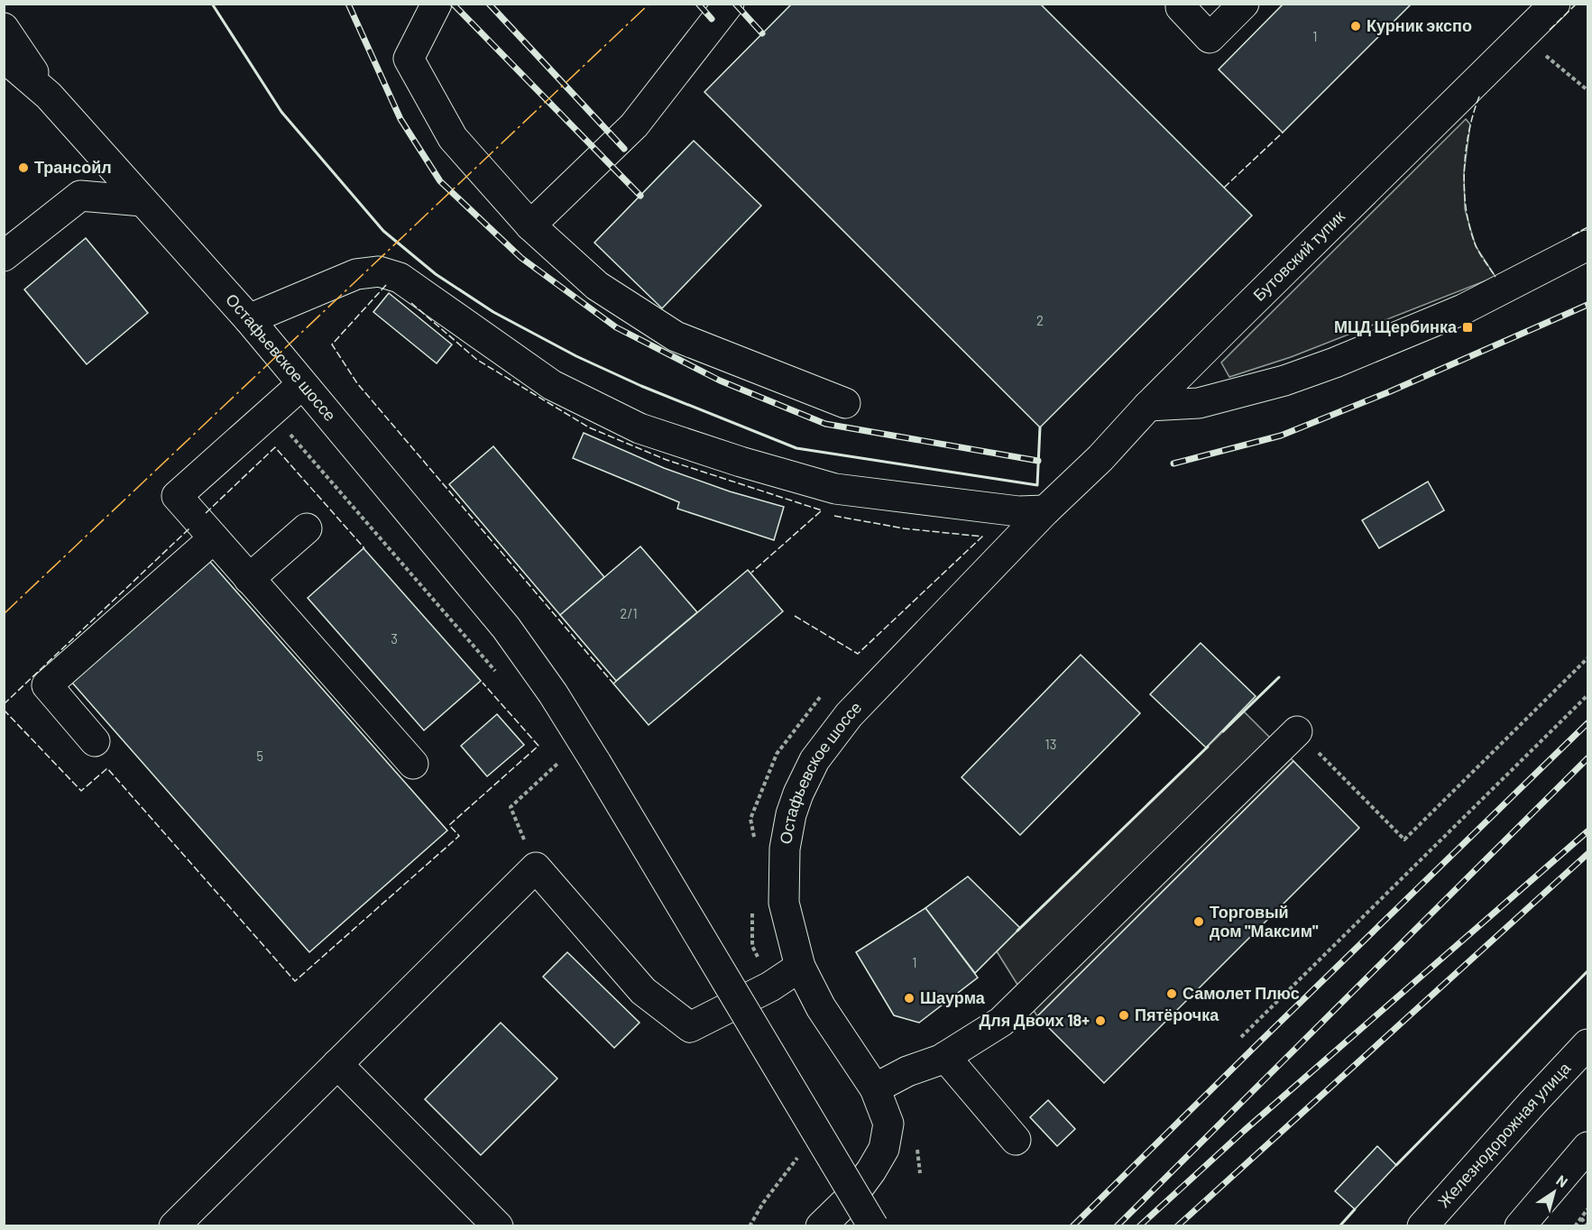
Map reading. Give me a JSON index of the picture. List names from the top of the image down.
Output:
{
  "streets": {
    "street": ["Бутовский тупик", "Остафьевское шоссе", "Железнодорожная улица"]
  },
  "crossings": [
    ["Бутовский тупик", "Остафьевское шоссе"]
  ],
  "places": {
    "other": [
      "Курник экспо",
      "Трансойл",
      "Торговый дом \"Максим\"",
      "Самолет Плюс",
      "Шаурма",
      "Пятёрочка",
      "Для Двоих 18+"
    ],
    "transit": ["МЦД Щербинка"]
  },
  "house_numbers": [
    "1",
    "2",
    "2/1",
    "3",
    "13",
    "5",
    "1"
  ],
  "north": "top right"
}
